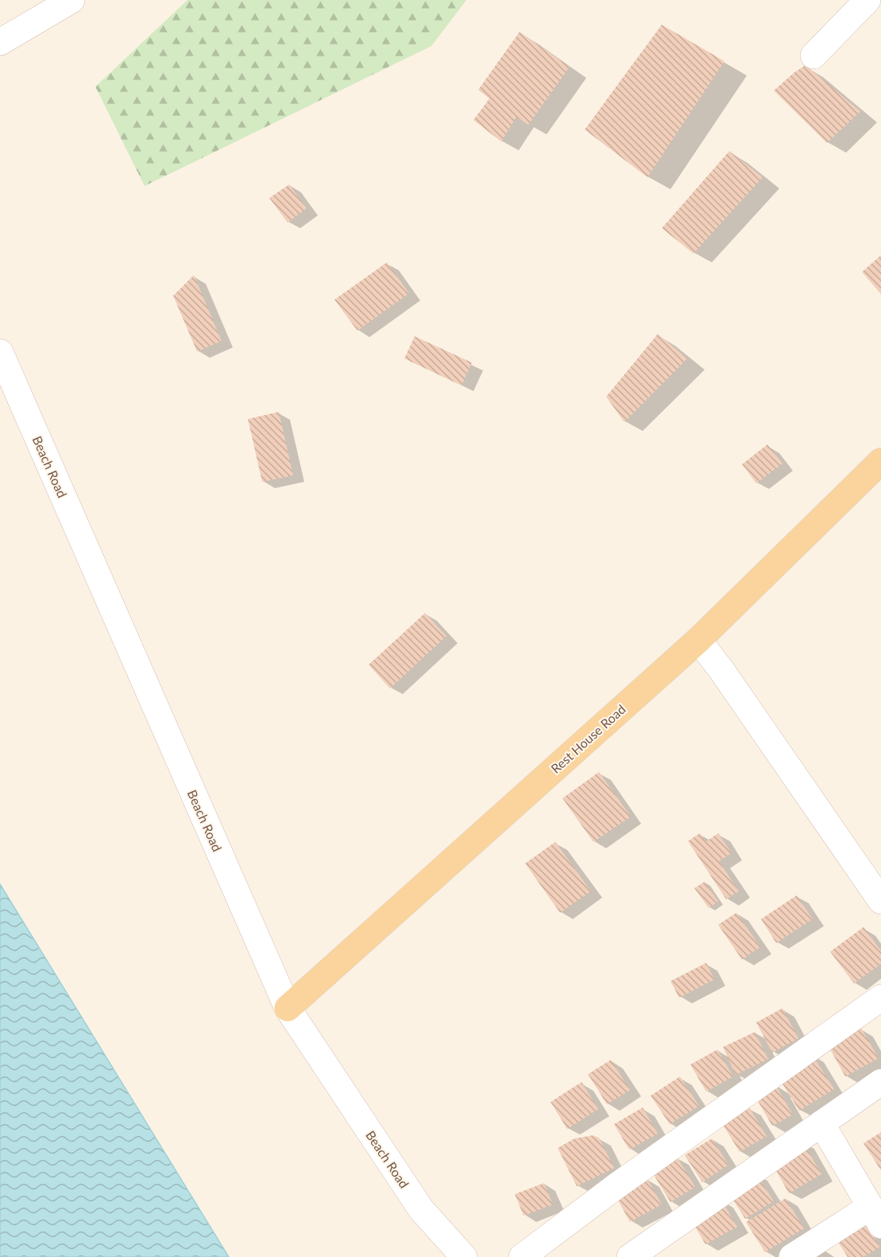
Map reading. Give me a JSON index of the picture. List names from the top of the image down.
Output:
{
  "streets": {
    "main road": ["Rest House Road"],
    "street": ["Beach Road"]
  },
  "crossings": [
    ["Beach Road", "Rest House Road"]
  ]
}
